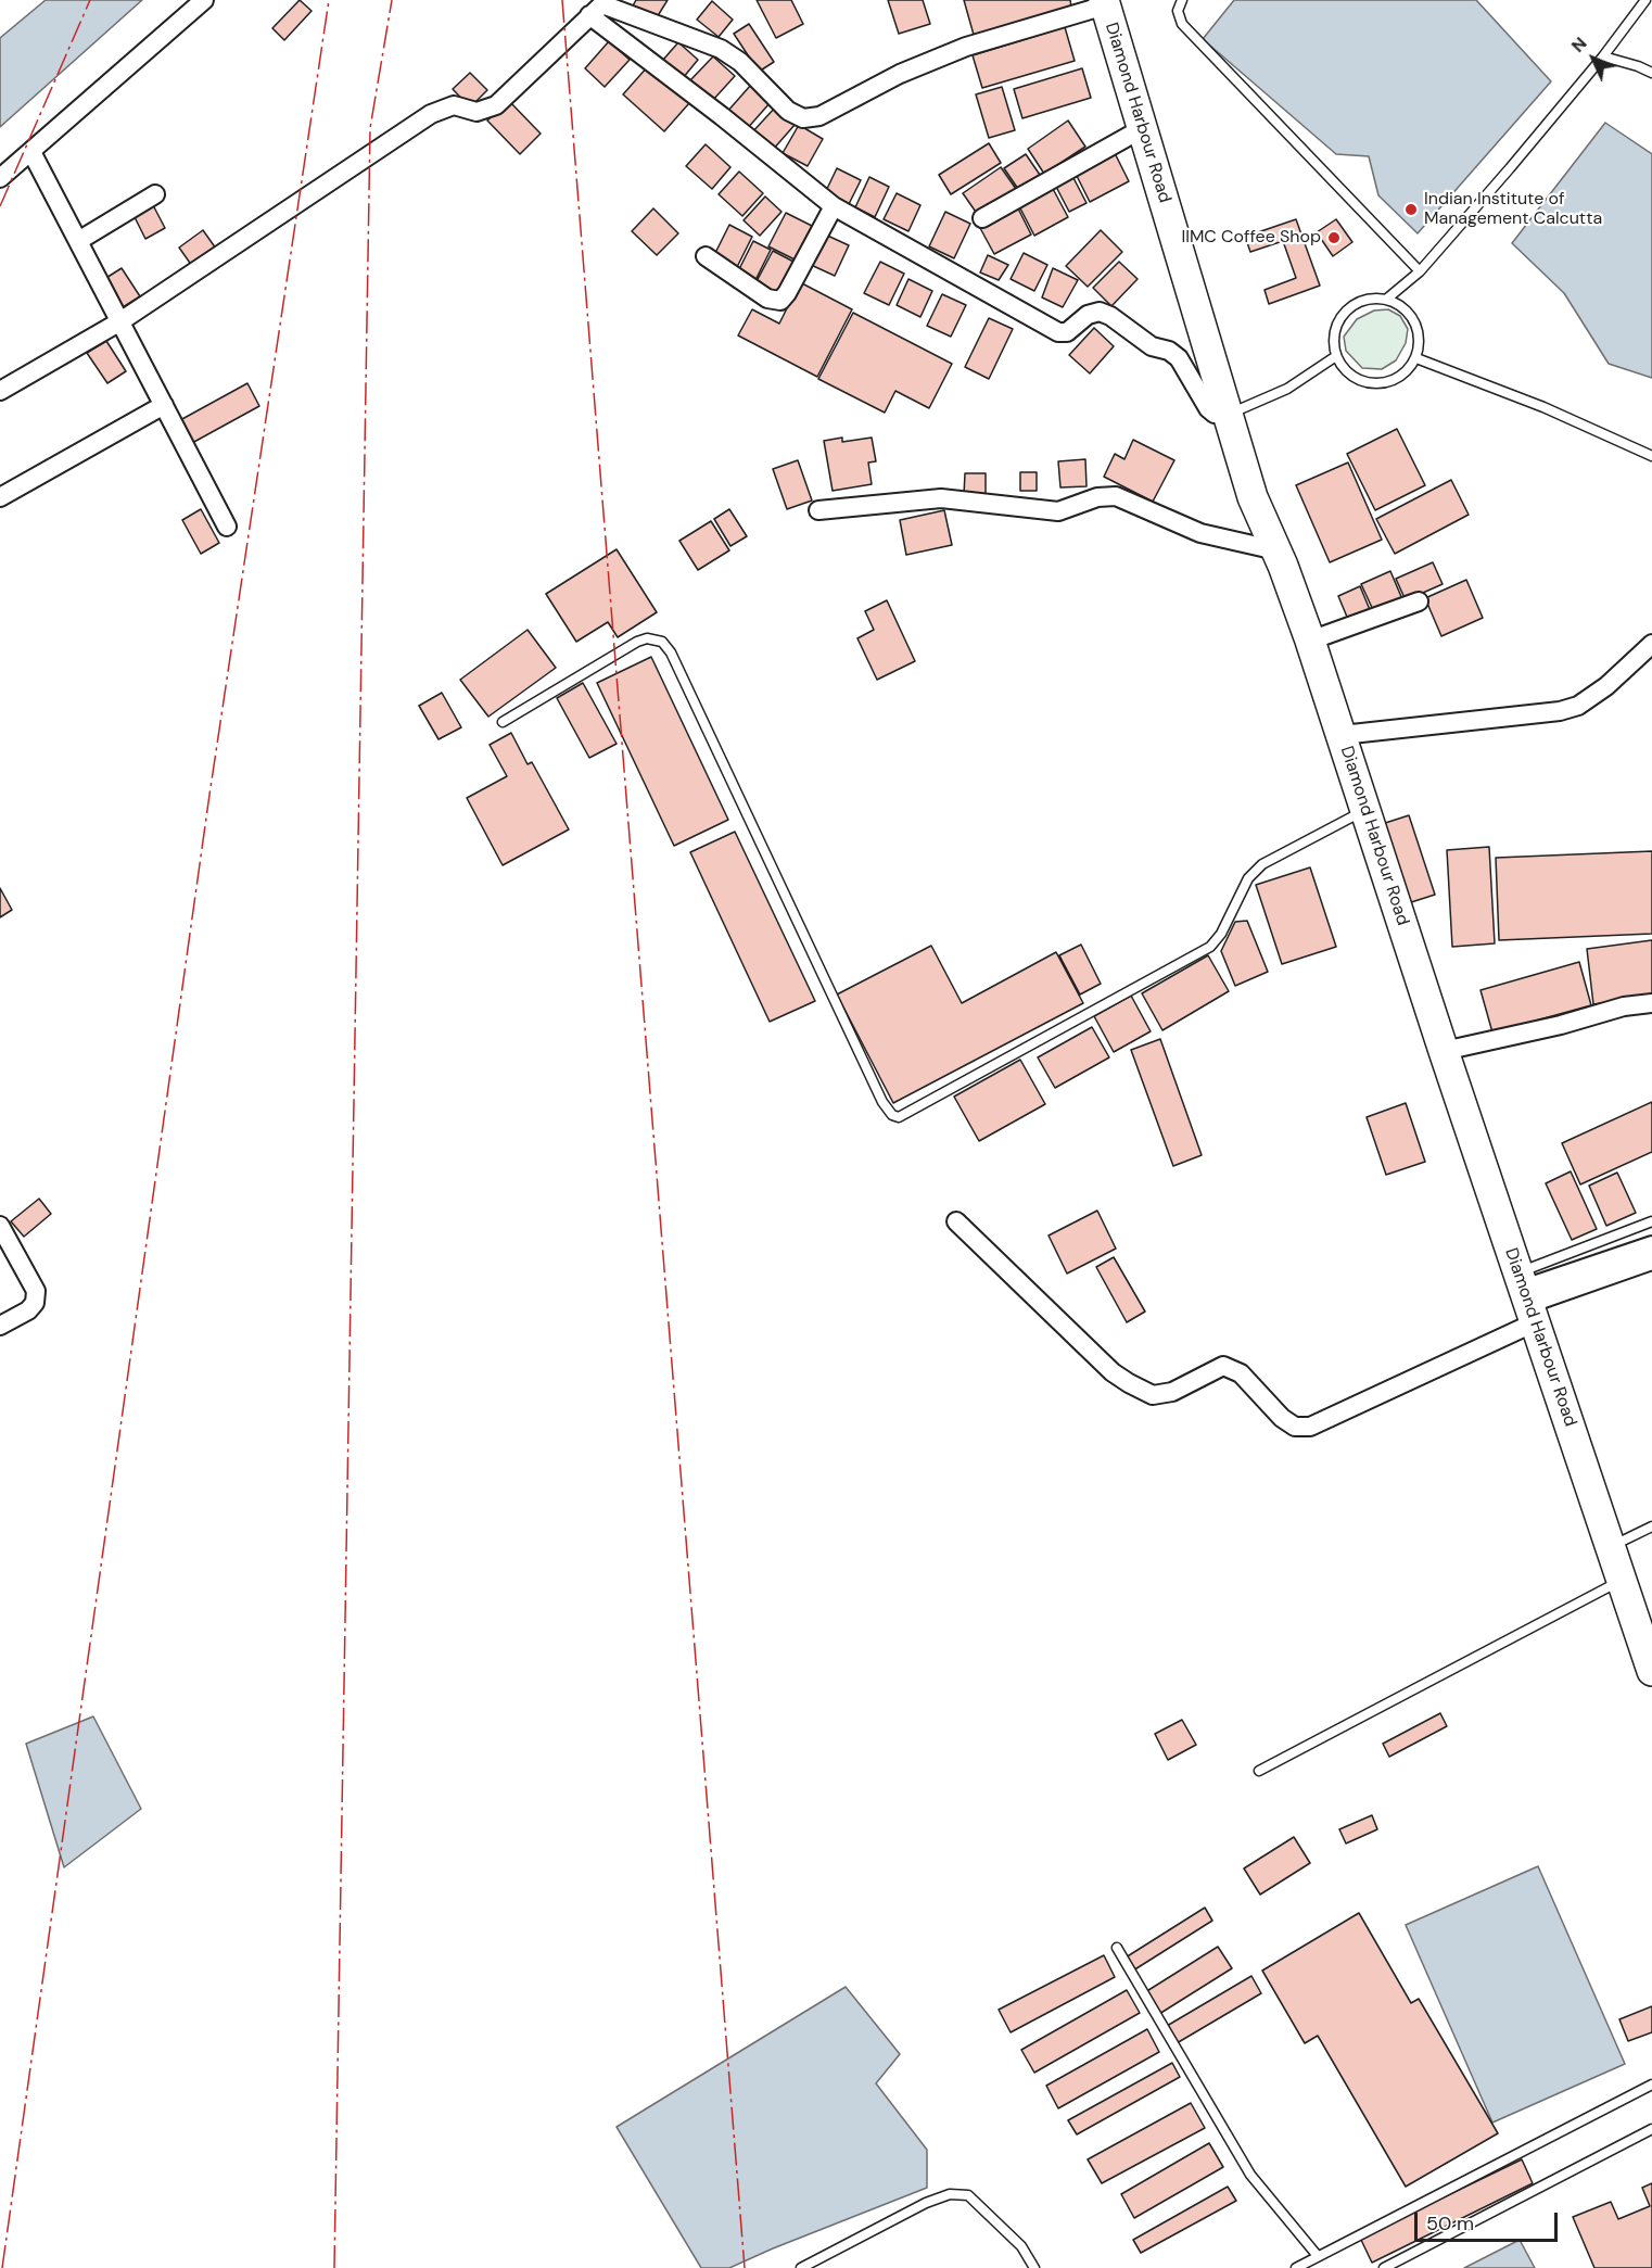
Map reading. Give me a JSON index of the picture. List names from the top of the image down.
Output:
{
  "streets": {
    "highway": ["Diamond Harbour Road"]
  },
  "places": ["Indian Institute of Management Calcutta", "IIMC Coffee Shop"],
  "scale_bar": "50 m",
  "north": "top left"
}
